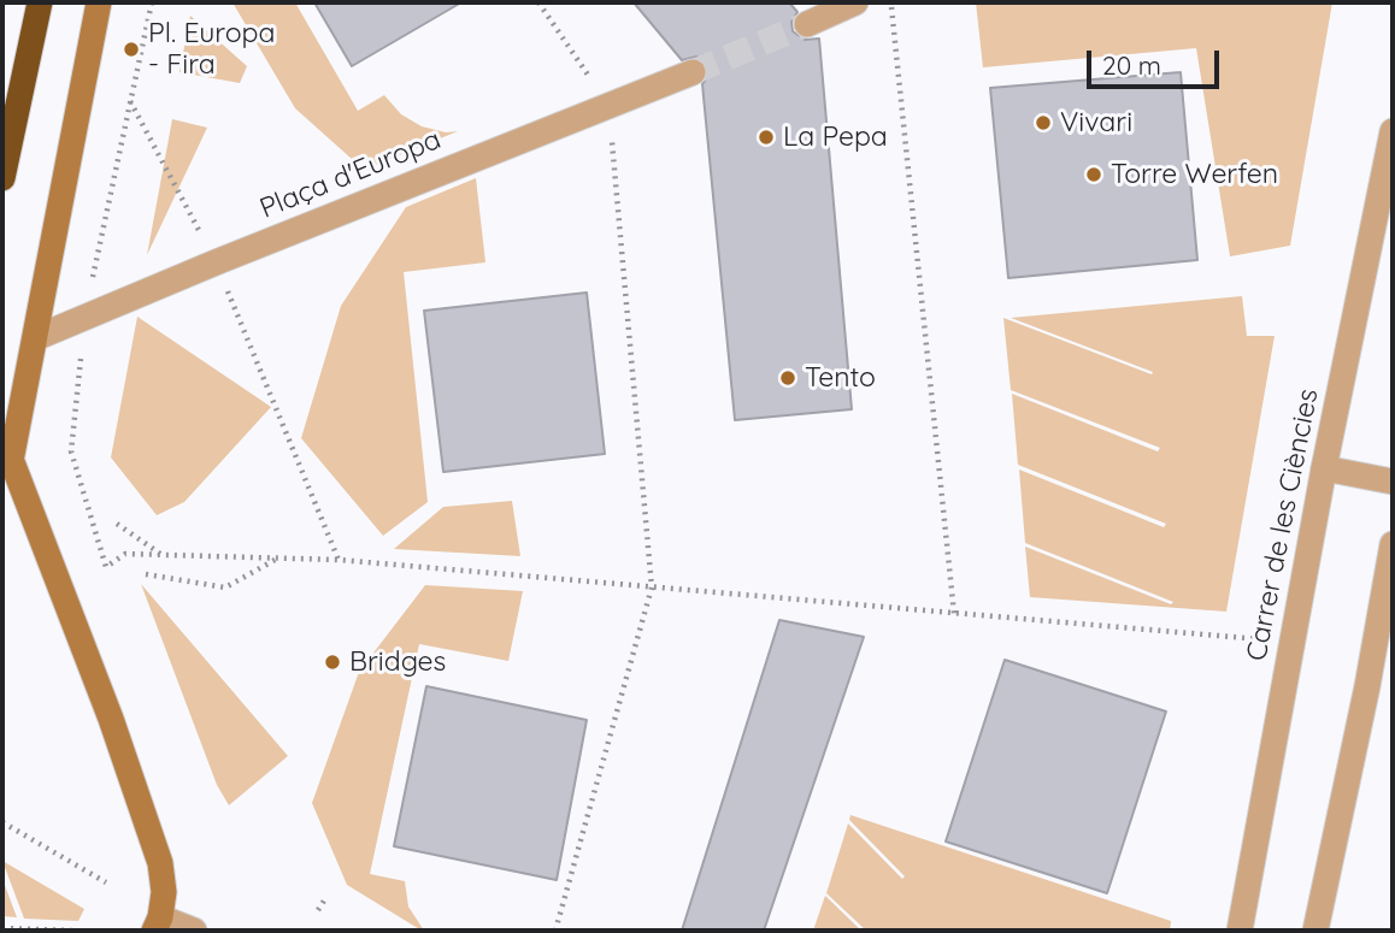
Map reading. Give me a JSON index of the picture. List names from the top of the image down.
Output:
{
  "streets": {
    "street": ["Plaça d'Europa", "Carrer de les Ciències"]
  },
  "places": [
    "Pl. Europa - Fira",
    "Vivari",
    "La Pepa",
    "Torre Werfen",
    "Tento",
    "Bridges"
  ],
  "scale_bar": "20 m"
}
